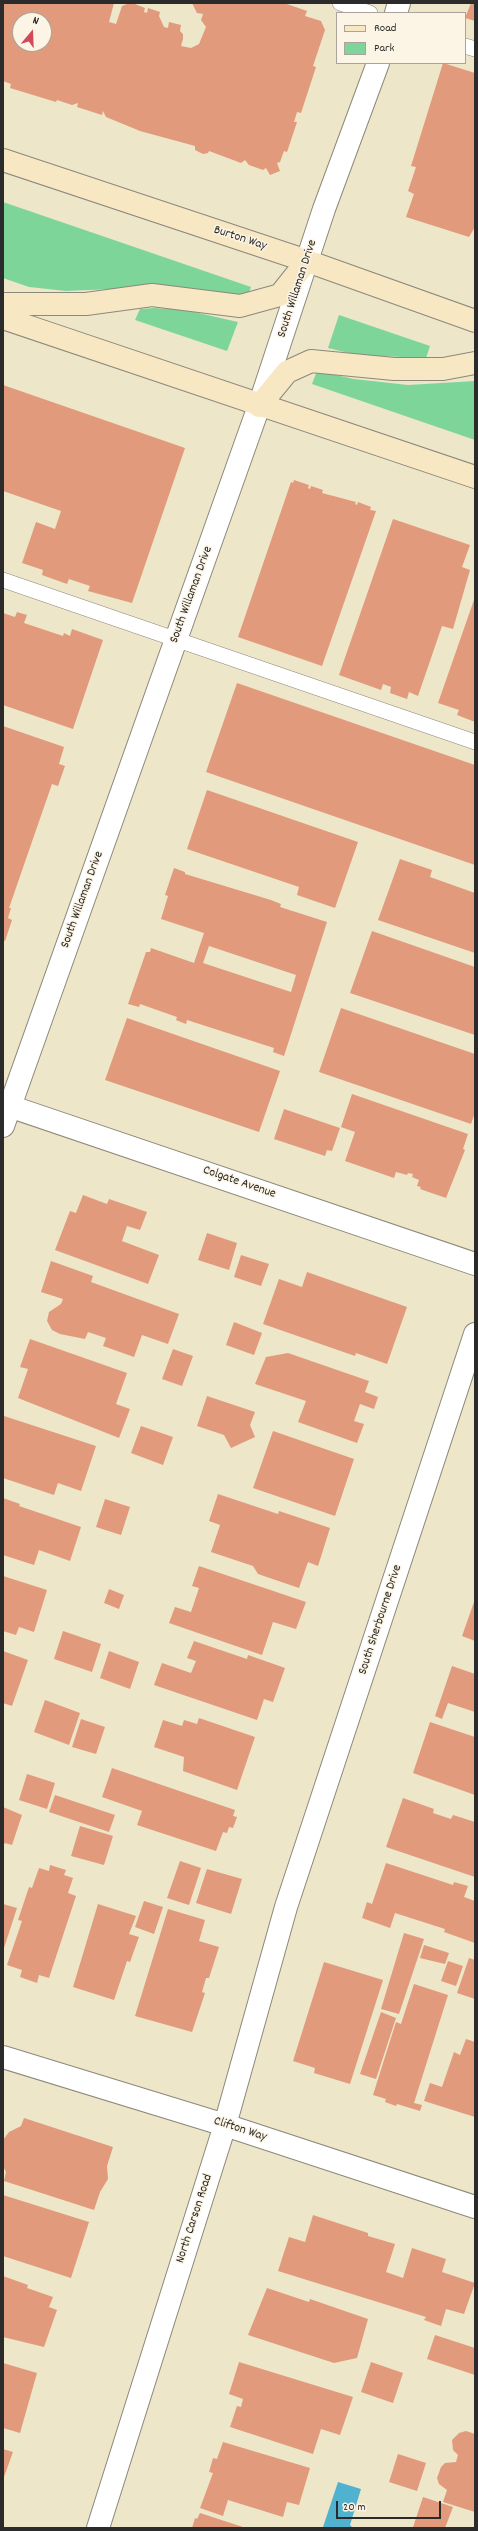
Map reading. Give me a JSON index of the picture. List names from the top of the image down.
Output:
{
  "streets": {
    "main road": ["Burton Way"],
    "street": [
      "South Willaman Drive",
      "Colgate Avenue",
      "South Sherbourne Drive",
      "Clifton Way",
      "North Carson Road"
    ]
  },
  "crossings": [
    ["Burton Way", "South Willaman Drive"],
    ["South Willaman Drive", "Colgate Avenue"],
    ["South Sherbourne Drive", "North Carson Road"],
    ["Clifton Way", "North Carson Road"]
  ],
  "legend": ["Road", "Park"],
  "scale_bar": "20 m",
  "north": "top"
}
